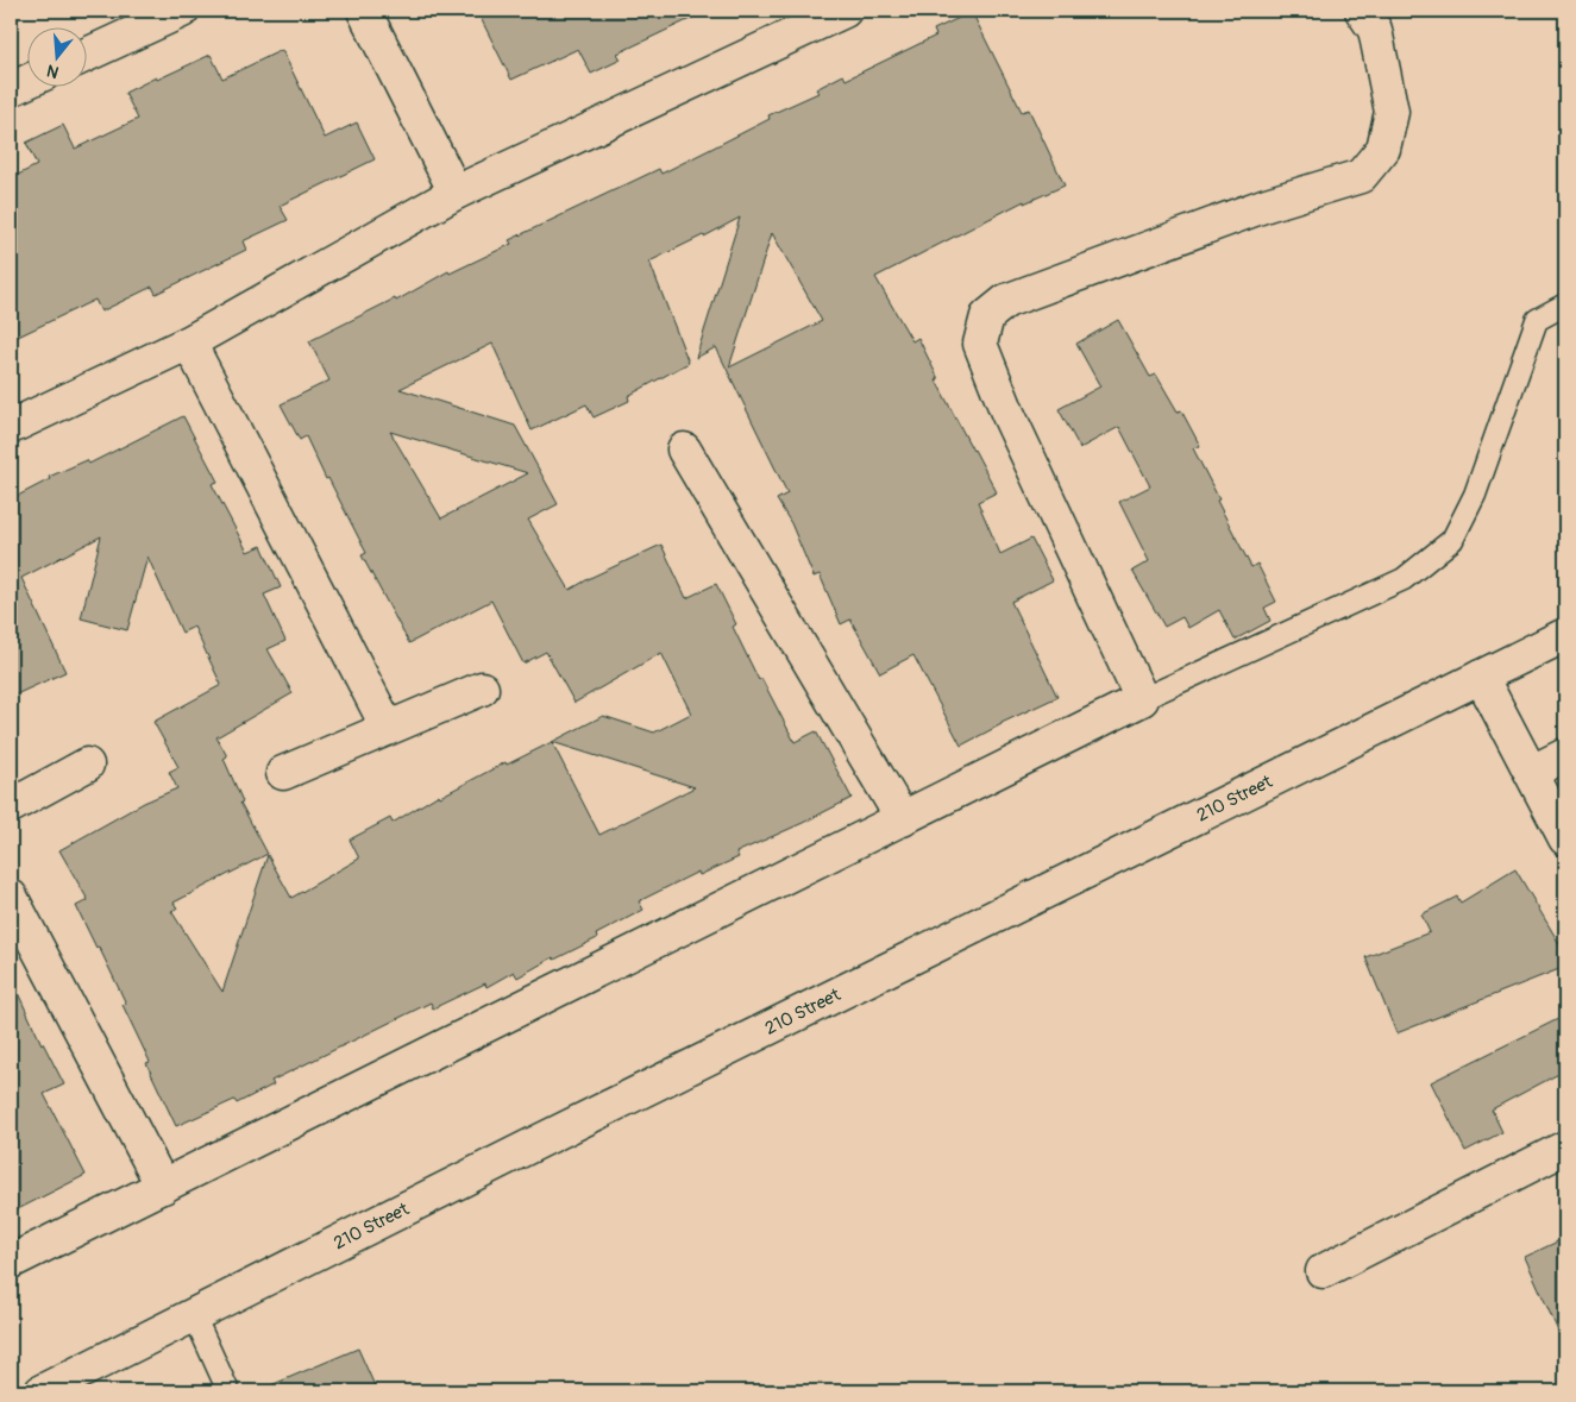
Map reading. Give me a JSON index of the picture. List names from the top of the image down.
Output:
{
  "streets": {
    "street": ["210 Street"]
  },
  "north": "bottom"
}
